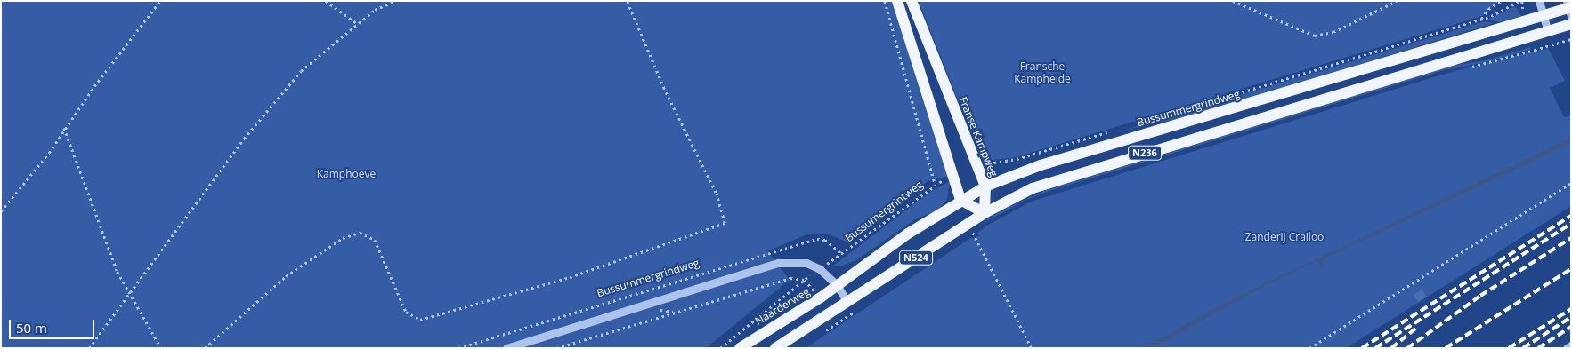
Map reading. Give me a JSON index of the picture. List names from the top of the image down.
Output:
{
  "streets": {
    "main road": [
      "Bussummergrindweg",
      "Franse Kampweg",
      "N236",
      "N524",
      "Naarderweg"
    ],
    "path": ["Bussumergrintweg"]
  },
  "crossings": [
    ["Bussummergrindweg", "Franse Kampweg"],
    ["Bussummergrindweg", "Bussumergrintweg"],
    ["Bussummergrindweg", "Naarderweg"],
    ["Franse Kampweg", "N236"],
    ["Franse Kampweg", "N524"],
    ["N236", "N524"]
  ],
  "parks": ["Fransche Kampheide", "Kamphoeve", "Zanderij Crailoo"],
  "scale_bar": "50 m"
}
